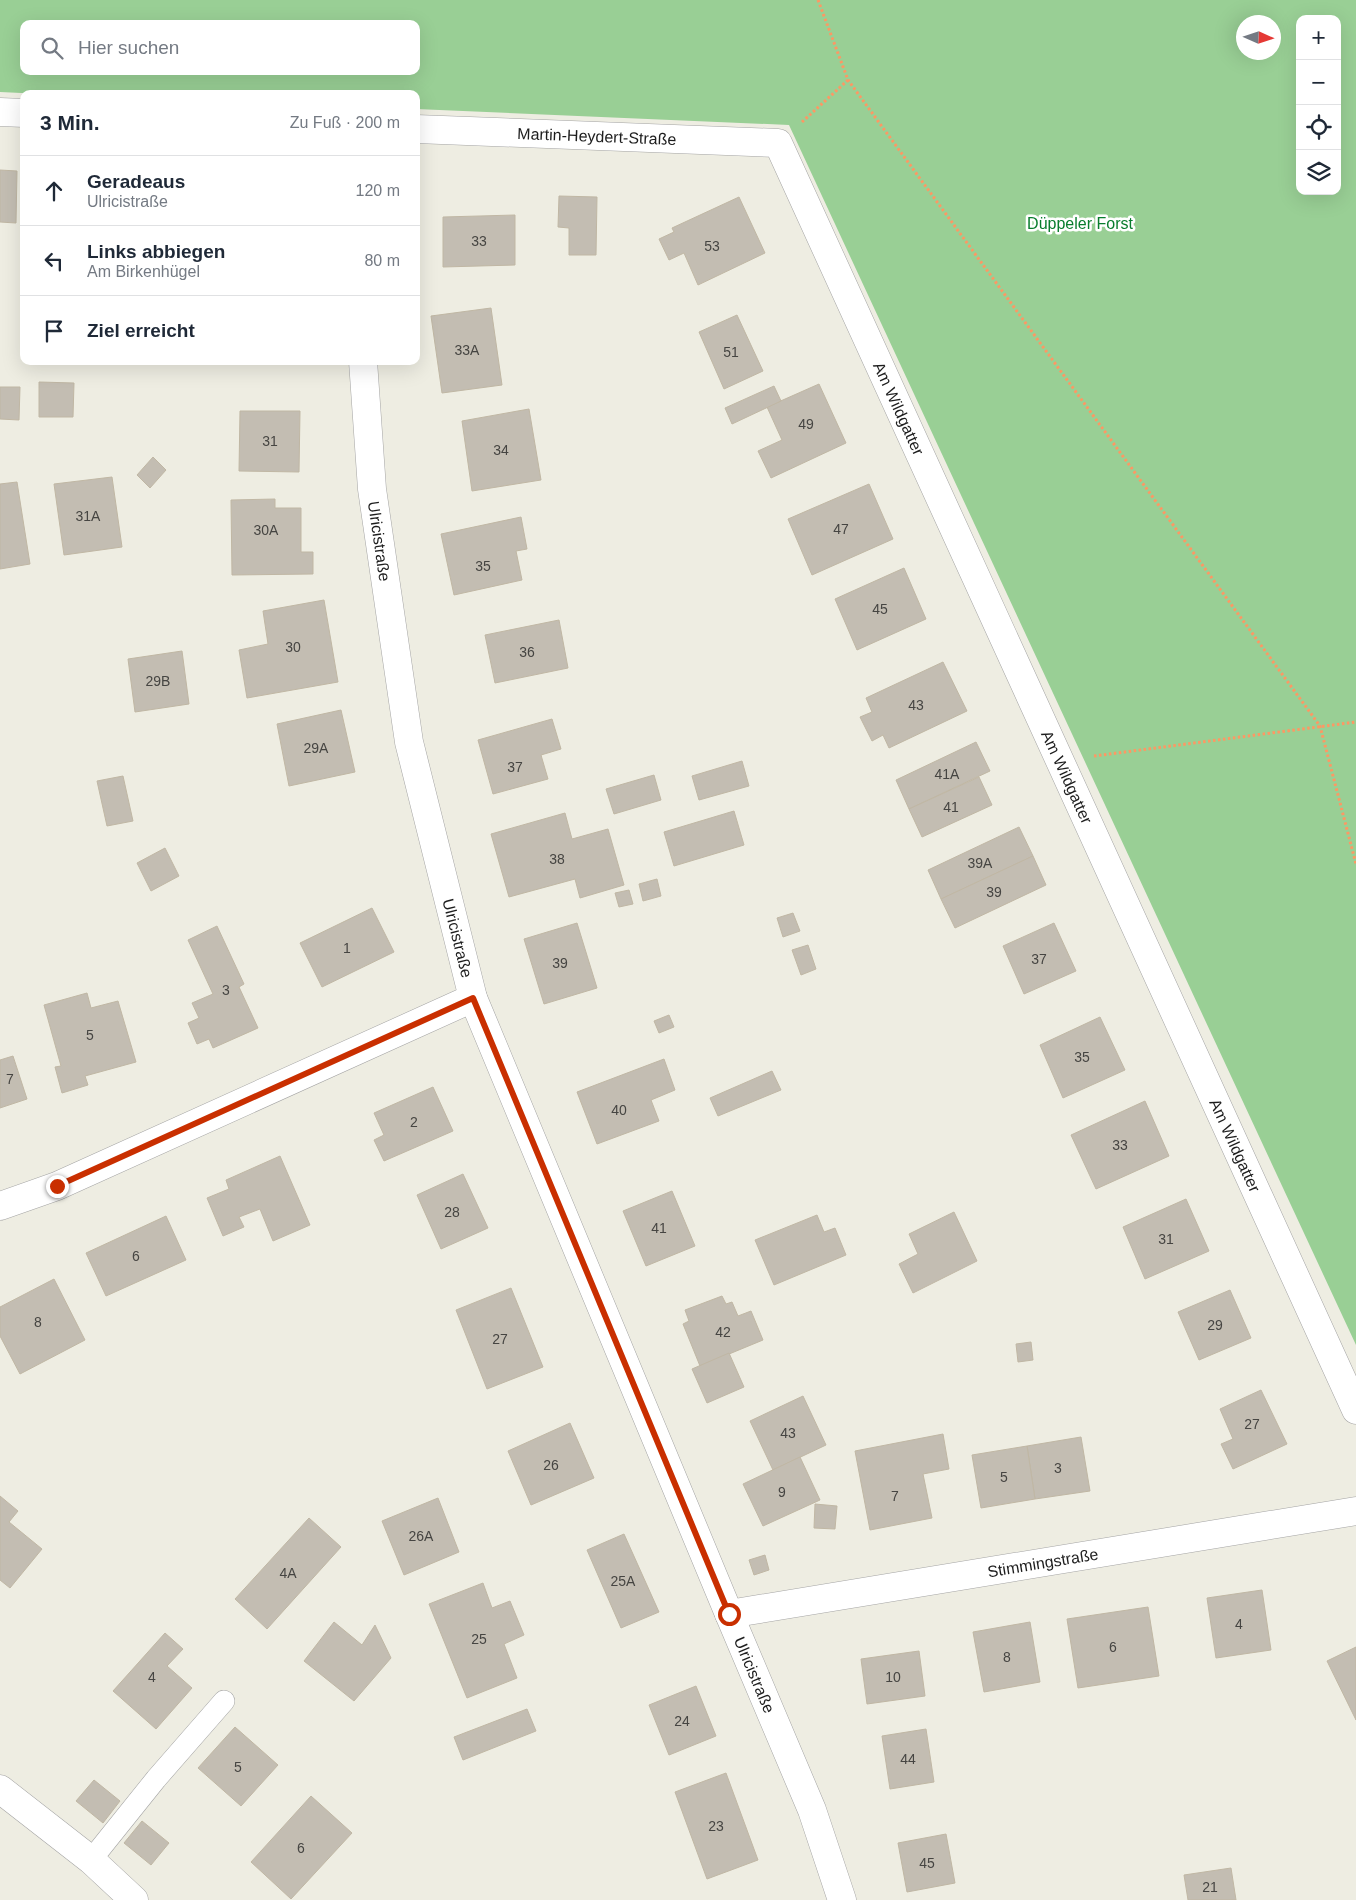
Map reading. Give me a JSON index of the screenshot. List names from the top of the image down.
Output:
{
  "streets": {
    "street": [
      "Martin-Heydert-Straße",
      "Am Wildgatter",
      "Ulricistraße",
      "Stimmingstraße"
    ]
  },
  "crossings": [
    ["Martin-Heydert-Straße", "Am Wildgatter"],
    ["Ulricistraße", "Stimmingstraße"]
  ],
  "parks": ["Düppeler Forst"],
  "house_numbers": [
    "33",
    "53",
    "33A",
    "51",
    "49",
    "31",
    "34",
    "31A",
    "47",
    "30A",
    "35",
    "45",
    "30",
    "36",
    "29B",
    "43",
    "29A",
    "37",
    "41A",
    "41",
    "38",
    "39A",
    "39",
    "1",
    "37",
    "39",
    "3",
    "5",
    "35",
    "7",
    "40",
    "2",
    "33",
    "28",
    "41",
    "31",
    "6",
    "8",
    "29",
    "42",
    "27",
    "27",
    "43",
    "26",
    "3",
    "5",
    "9",
    "7",
    "26A",
    "4A",
    "25A",
    "4",
    "25",
    "6",
    "8",
    "4",
    "10",
    "24",
    "44",
    "5",
    "23",
    "6",
    "45",
    "21"
  ],
  "north": "right",
  "page": {
    "map_buttons": ["+", "−"],
    "search": "Hier suchen",
    "heading": ["3 Min.", "Zu Fuß · 200 m"],
    "list": [
      ["Geradeaus", "Ulricistraße", "120 m"],
      ["Links abbiegen", "Am Birkenhügel", "80 m"],
      "Ziel erreicht"
    ]
  }
}
